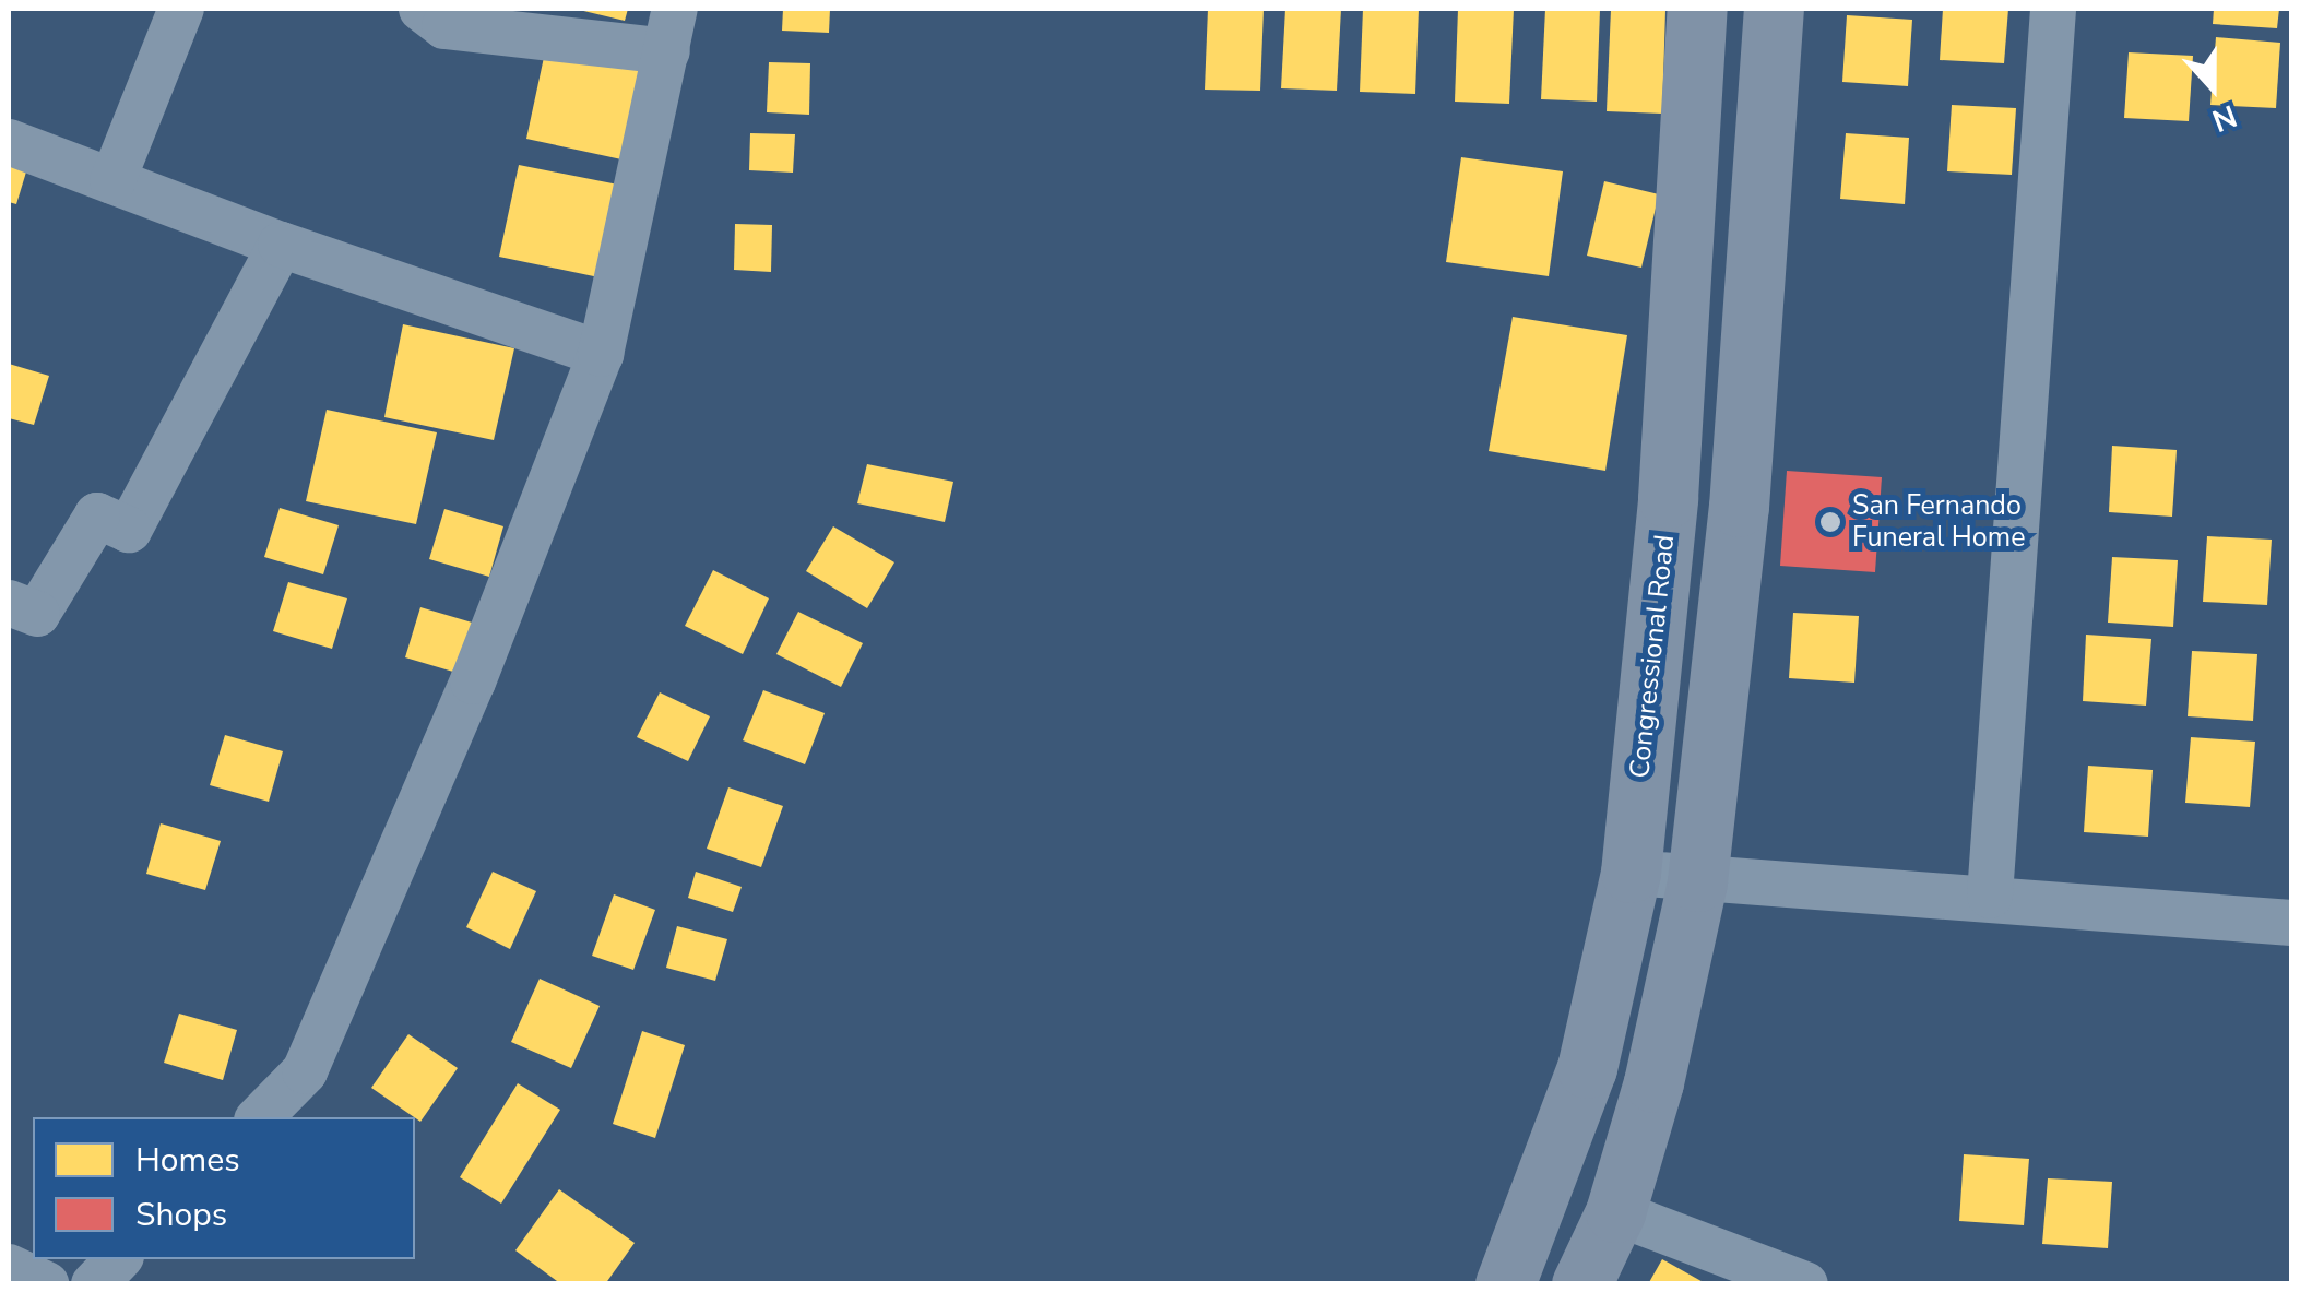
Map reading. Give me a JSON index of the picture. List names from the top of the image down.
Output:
{
  "streets": {
    "main road": ["Congressional Road"]
  },
  "places": ["San Fernando Funeral Home"],
  "legend": ["Homes", "Shops"],
  "north": "bottom"
}
